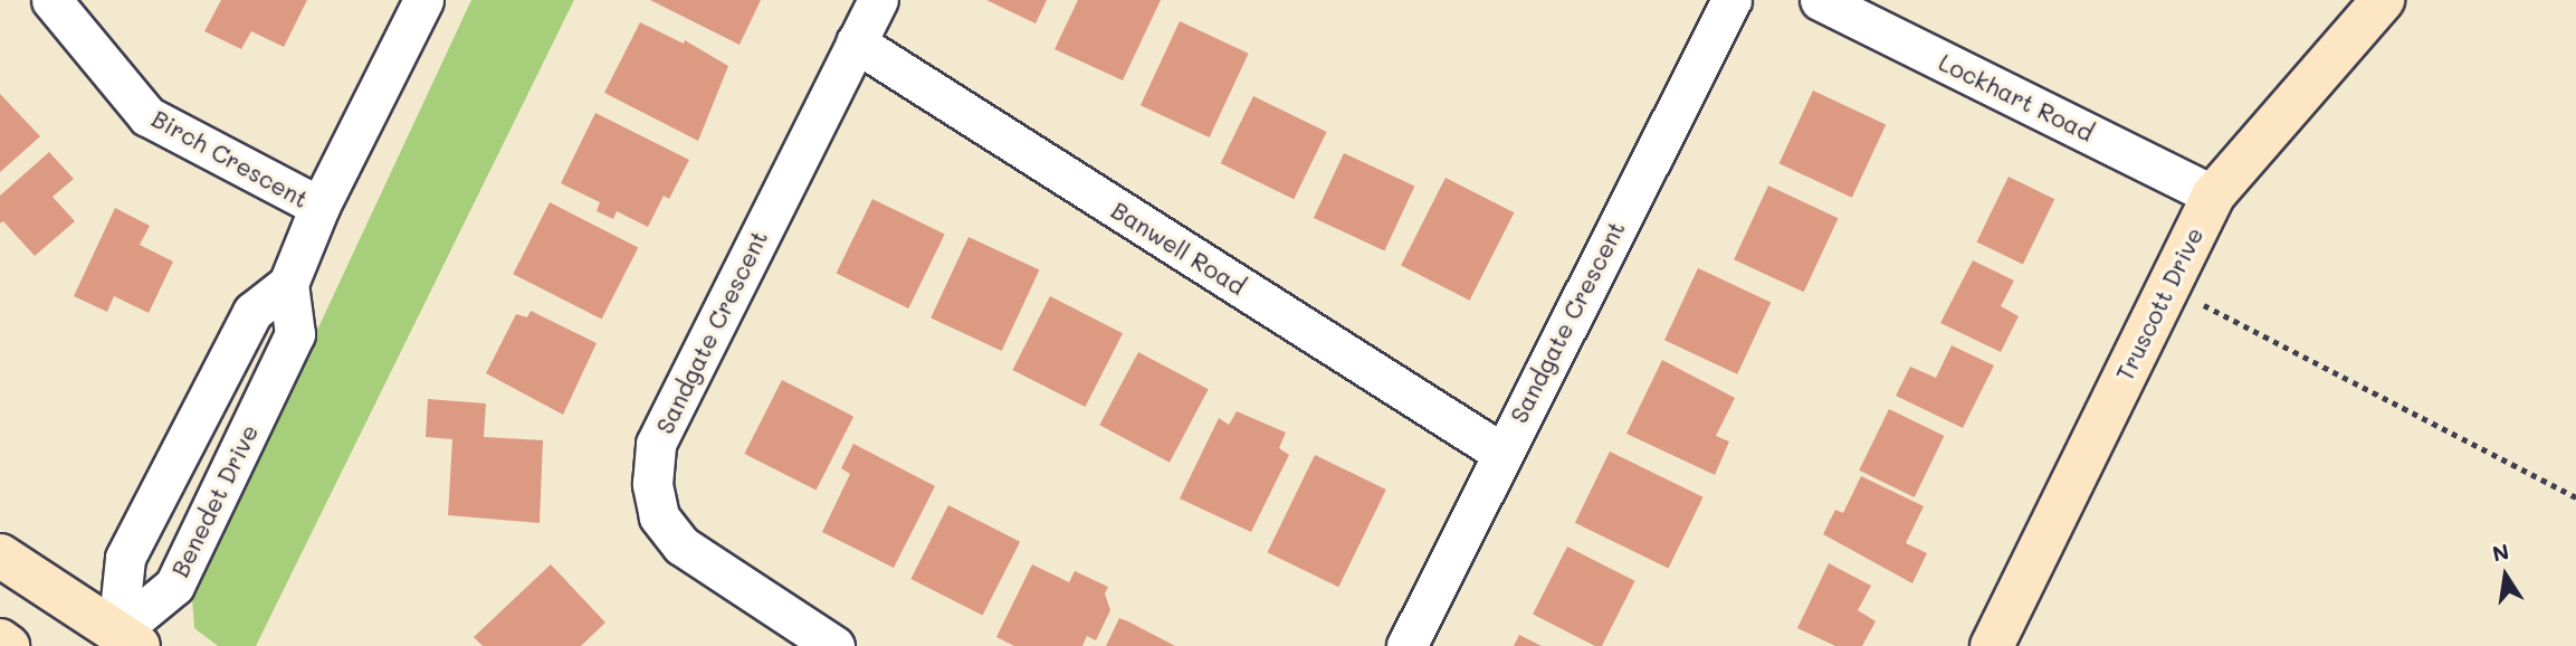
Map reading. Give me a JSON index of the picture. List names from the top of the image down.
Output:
{
  "streets": {
    "street": [
      "Lockhart Road",
      "Birch Crescent",
      "Banwell Road",
      "Truscott Drive",
      "Sandgate Crescent",
      "Benedet Drive"
    ]
  },
  "crossings": [
    ["Lockhart Road", "Truscott Drive"],
    ["Birch Crescent", "Benedet Drive"],
    ["Banwell Road", "Sandgate Crescent"]
  ],
  "north": "top"
}
